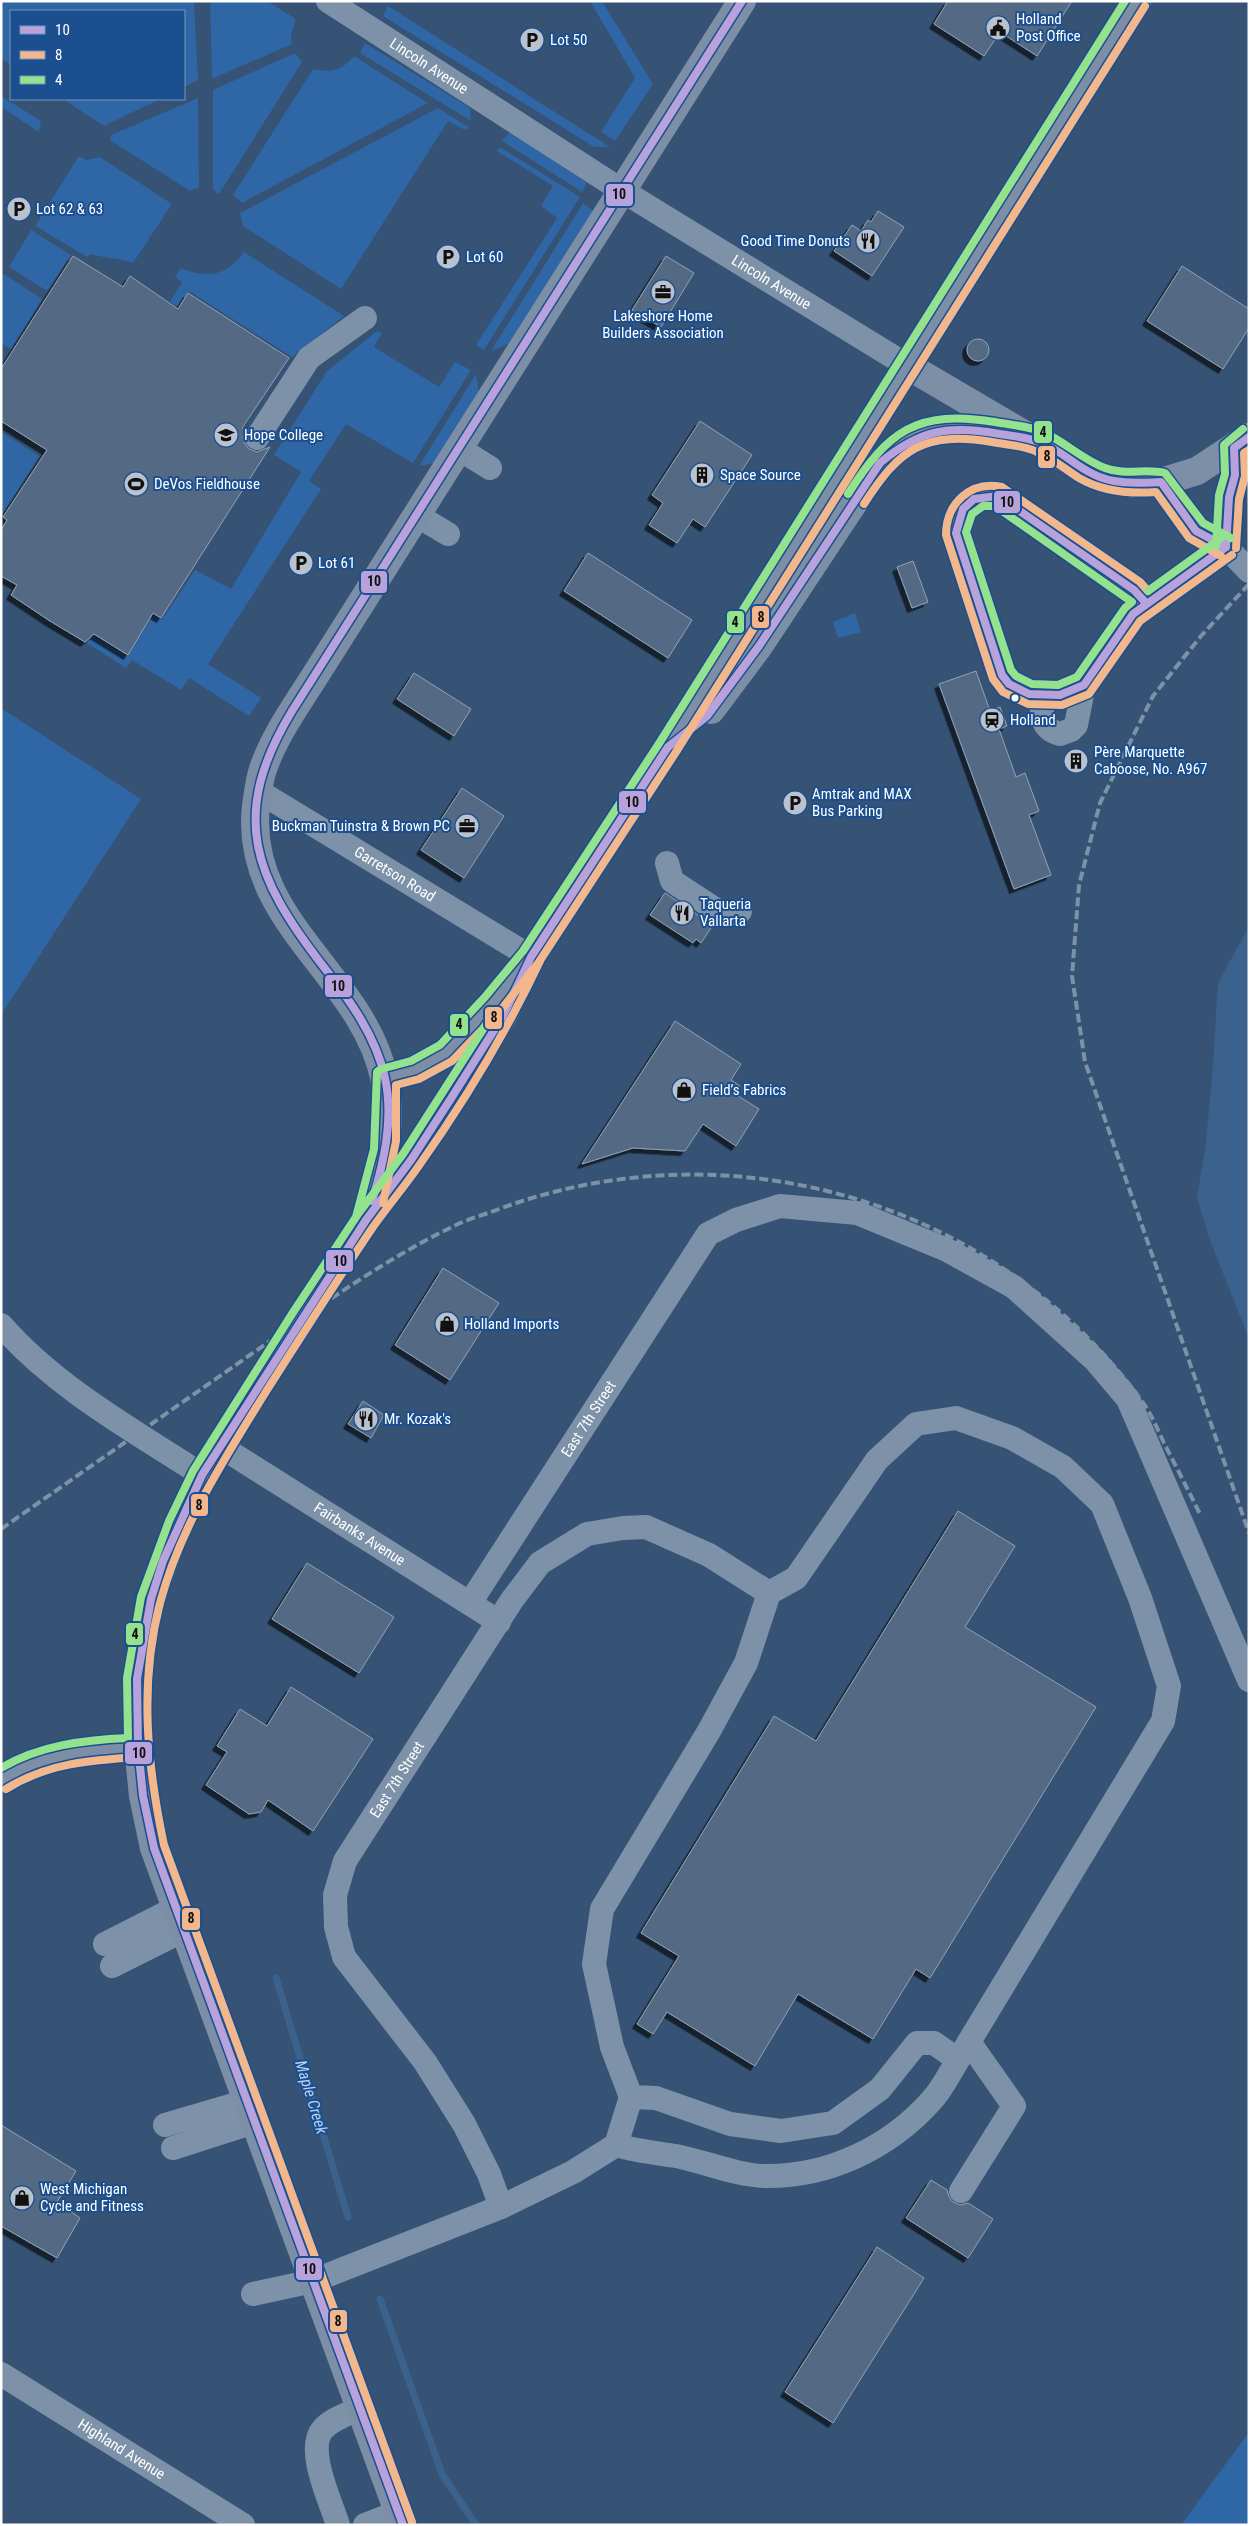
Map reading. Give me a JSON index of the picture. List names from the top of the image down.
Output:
{
  "streets": {
    "main road": ["Lincoln Avenue"],
    "street": [
      "Garretson Road",
      "East 7th Street",
      "Fairbanks Avenue",
      "Highland Avenue"
    ]
  },
  "crossings": [
    ["East 7th Street", "Fairbanks Avenue"]
  ],
  "water": ["Maple Creek"],
  "places": {
    "public building": ["Holland Post Office"],
    "parking": [
      "Lot 50",
      "Lot 62 & 63",
      "Lot 60",
      "Lot 61",
      "Amtrak and MAX Bus Parking"
    ],
    "restaurant": ["Good Time Donuts", "Taqueria Vallarta", "Mr. Kozak's"],
    "office": ["Lakeshore Home Builders Association", "Buckman Tuinstra & Brown PC"],
    "school or university": ["Hope College"],
    "building": ["Space Source", "Père Marquette Caboose, No. A967"],
    "sports": ["DeVos Fieldhouse"],
    "station": ["Holland"],
    "shop": ["Field’s Fabrics", "Holland Imports", "West Michigan Cycle and Fitness"]
  },
  "lines": ["transit line 10", "transit line 4", "transit line 8"],
  "legend": ["10", "8", "4"]
}
